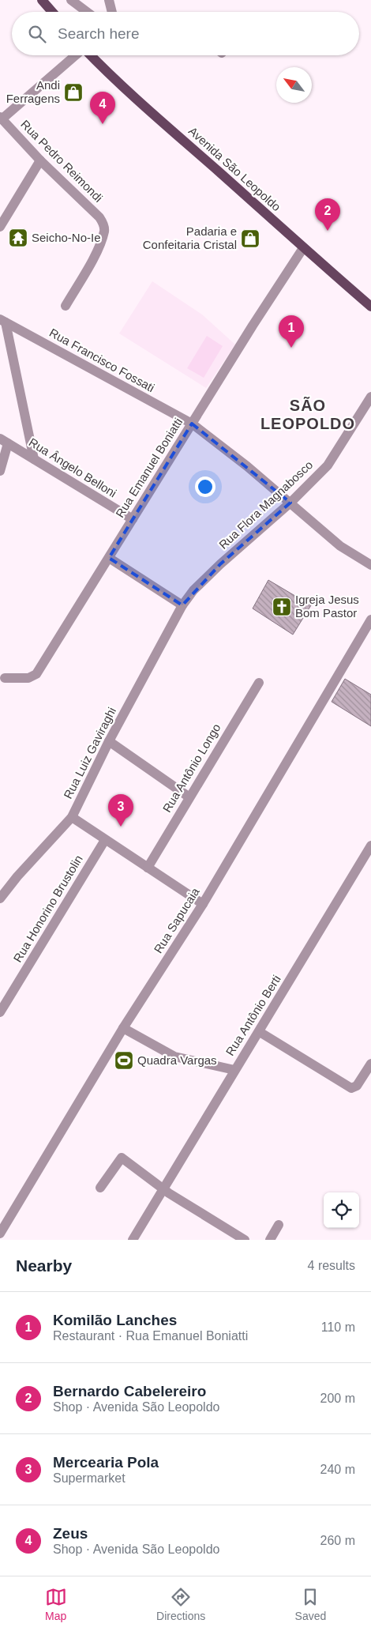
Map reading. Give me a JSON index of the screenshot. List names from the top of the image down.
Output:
{
  "streets": {
    "main road": ["Avenida São Leopoldo"],
    "street": [
      "Rua Pedro Reimondi",
      "Rua Francisco Fossati",
      "Rua Ângelo Belloni",
      "Rua Emanuel Boniatti",
      "Rua Flora Magnabosco",
      "Rua Luiz Gaviraghi",
      "Rua Antônio Longo",
      "Rua Honorino Brustolin",
      "Rua Sapucaia",
      "Rua Antônio Berti"
    ]
  },
  "crossings": [
    ["Avenida São Leopoldo", "Rua Emanuel Boniatti"],
    ["Rua Francisco Fossati", "Rua Emanuel Boniatti"],
    ["Rua Francisco Fossati", "Rua Flora Magnabosco"],
    ["Rua Ângelo Belloni", "Rua Emanuel Boniatti"],
    ["Rua Flora Magnabosco", "Rua Luiz Gaviraghi"]
  ],
  "districts": ["SÃO LEOPOLDO"],
  "places": {
    "shop": ["Andi Ferragens", "Padaria e Confeitaria Cristal"],
    "temple": ["Seicho-No-Ie"],
    "church": ["Igreja Jesus Bom Pastor"],
    "sports": ["Quadra Vargas"]
  },
  "north": "top left",
  "page": {
    "search": "Search here",
    "pins": [
      "4",
      "2",
      "1",
      "3"
    ],
    "heading": ["Nearby", "4 results"],
    "list": [
      {
        "mark": "1",
        "name": "Komilão Lanches",
        "note": "Restaurant · Rua Emanuel Boniatti",
        "value": "110 m"
      },
      {
        "mark": "2",
        "name": "Bernardo Cabelereiro",
        "note": "Shop · Avenida São Leopoldo",
        "value": "200 m"
      },
      {
        "mark": "3",
        "name": "Mercearia Pola",
        "note": "Supermarket",
        "value": "240 m"
      },
      {
        "mark": "4",
        "name": "Zeus",
        "note": "Shop · Avenida São Leopoldo",
        "value": "260 m"
      }
    ],
    "nav": ["Map", "Directions", "Saved"]
  }
}
